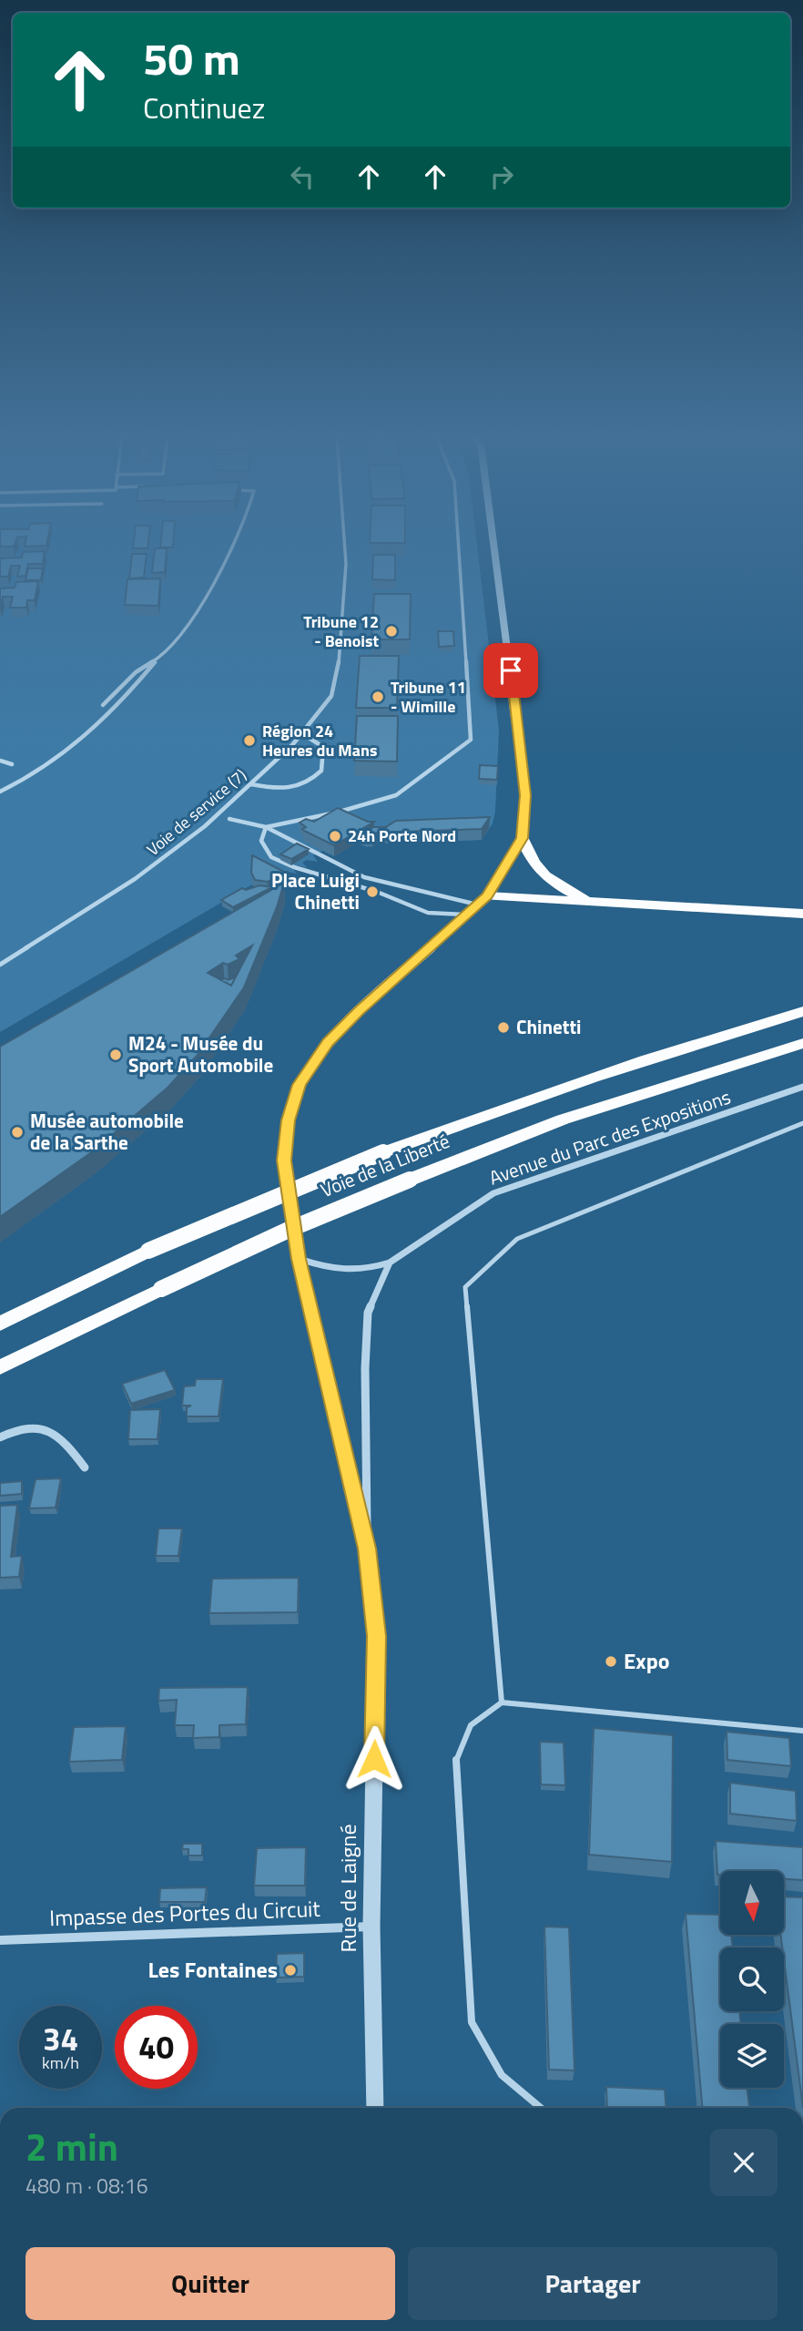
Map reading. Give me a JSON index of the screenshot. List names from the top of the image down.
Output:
{
  "streets": {
    "highway": ["Voie de la Liberté"],
    "street": ["Avenue du Parc des Expositions", "Rue de Laigné", "Impasse des Portes du Circuit"],
    "lane": ["Voie de service (7)"]
  },
  "crossings": [
    ["Rue de Laigné", "Impasse des Portes du Circuit"]
  ],
  "places": [
    "Tribune 12 - Benoist",
    "Tribune 11 - Wimille",
    "Région 24 Heures du Mans",
    "24h Porte Nord",
    "Place Luigi Chinetti",
    "Chinetti",
    "M24 - Musée du Sport Automobile",
    "Musée automobile de la Sarthe",
    "Expo",
    "Les Fontaines"
  ],
  "north": "bottom",
  "page": {
    "turn": ["50 m", "Continuez"],
    "speed": "34 km/h",
    "limit": "40",
    "heading": ["2 min", "480 m · 08:16"],
    "buttons": ["Quitter", "Partager"]
  }
}
